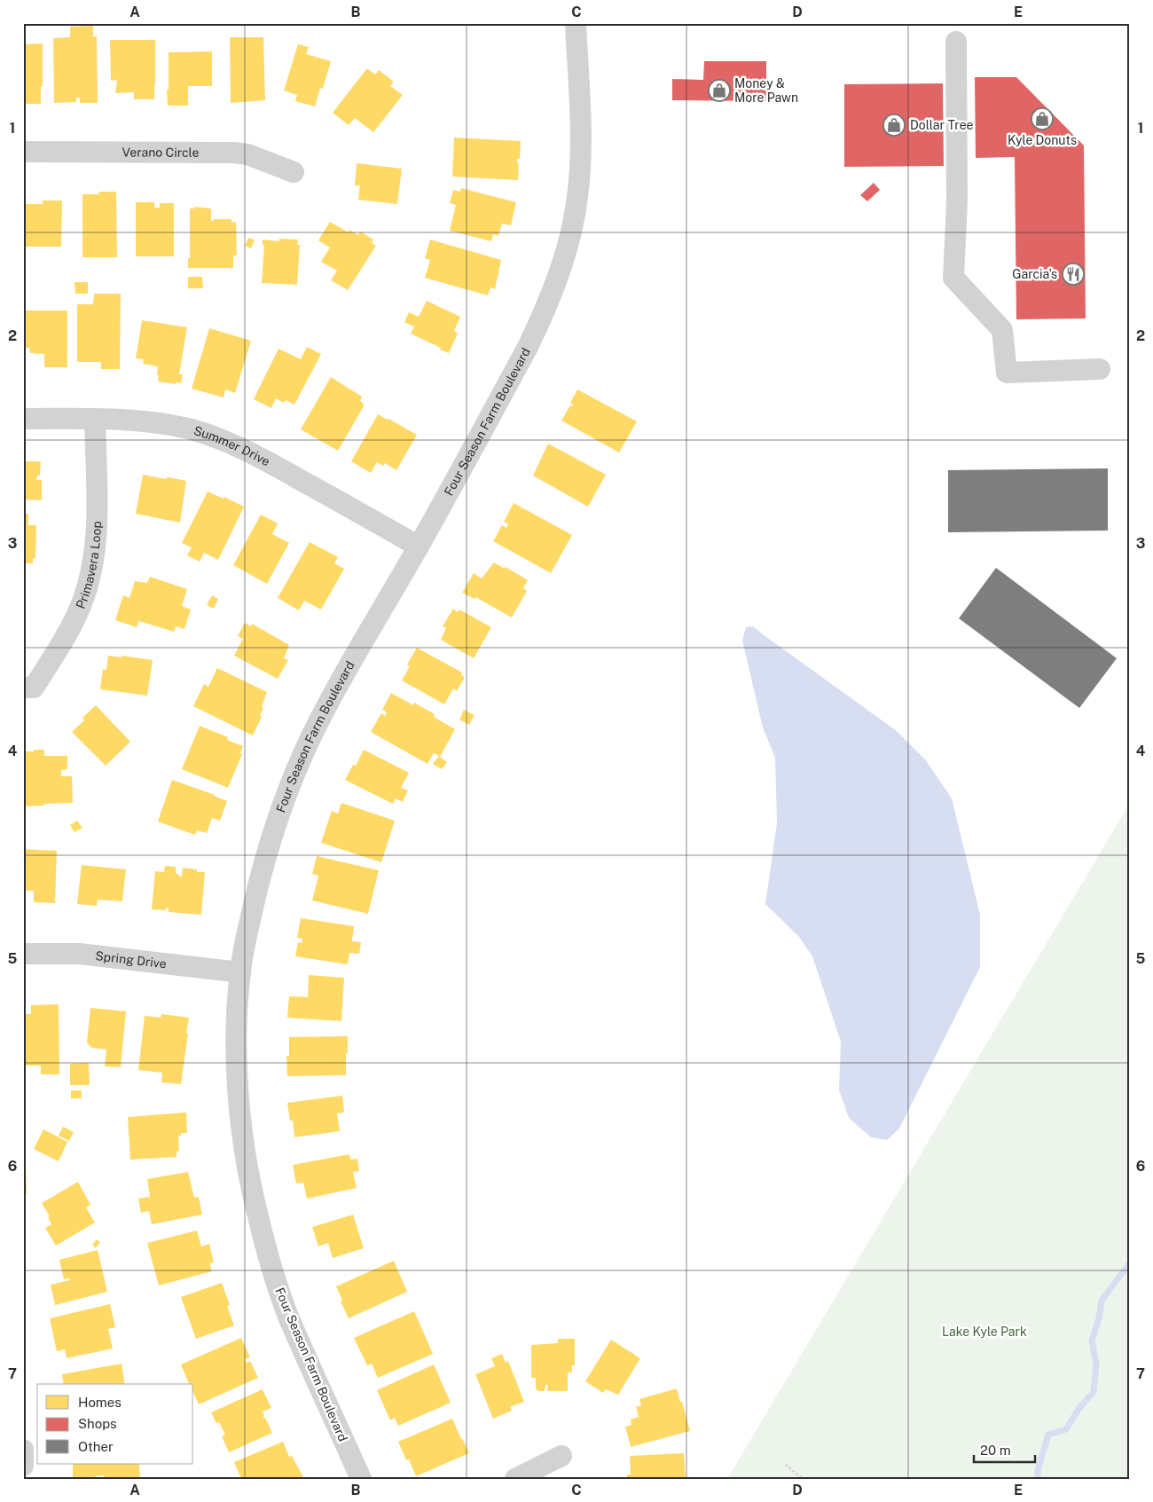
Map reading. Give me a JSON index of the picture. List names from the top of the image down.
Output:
{
  "streets": {
    "street": [
      "Verano Circle",
      "Four Season Farm Boulevard",
      "Summer Drive",
      "Primavera Loop",
      "Spring Drive"
    ]
  },
  "crossings": [
    ["Four Season Farm Boulevard", "Summer Drive"],
    ["Four Season Farm Boulevard", "Spring Drive"],
    ["Summer Drive", "Primavera Loop"]
  ],
  "parks": ["Lake Kyle Park"],
  "places": {
    "shop": ["Money & More Pawn", "Kyle Donuts", "Dollar Tree"],
    "restaurant": ["Garcia's"]
  },
  "legend": ["Homes", "Shops", "Other"],
  "scale_bar": "20 m",
  "grid": {
    "columns": [
      "A",
      "B",
      "C",
      "D",
      "E"
    ],
    "rows": [
      "1",
      "2",
      "3",
      "4",
      "5",
      "6",
      "7"
    ]
  }
}
